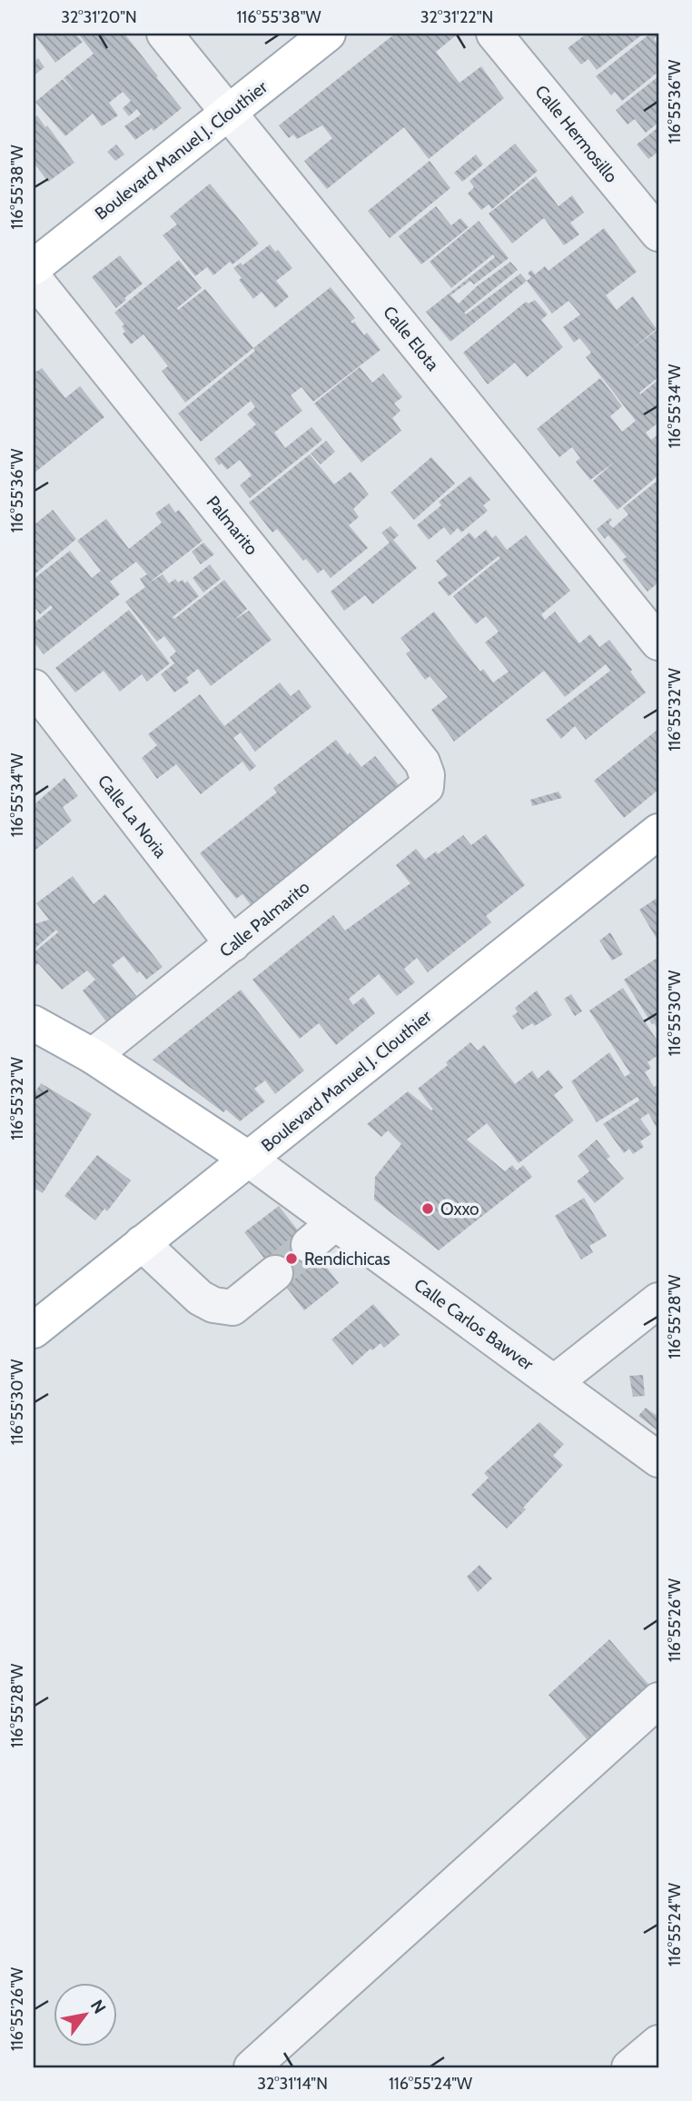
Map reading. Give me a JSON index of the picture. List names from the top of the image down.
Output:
{
  "streets": {
    "main road": ["Boulevard Manuel J. Clouthier", "Calle Carlos Bawver"],
    "street": [
      "Calle Hermosillo",
      "Calle Elota",
      "Palmarito",
      "Calle La Noria",
      "Calle Palmarito"
    ]
  },
  "crossings": [
    ["Boulevard Manuel J. Clouthier", "Calle Elota"],
    ["Boulevard Manuel J. Clouthier", "Calle Carlos Bawver"],
    ["Palmarito", "Calle Palmarito"],
    ["Calle La Noria", "Calle Palmarito"],
    ["Calle Palmarito", "Calle Carlos Bawver"]
  ],
  "places": ["Oxxo", "Rendichicas"],
  "north": "top right",
  "coordinates": [
    "32°31'20\"N",
    "116°55'38\"W",
    "32°31'22\"N",
    "116°55'36\"W",
    "116°55'34\"W",
    "116°55'32\"W",
    "116°55'30\"W",
    "116°55'28\"W",
    "116°55'26\"W",
    "116°55'24\"W",
    "32°31'14\"N"
  ]
}
